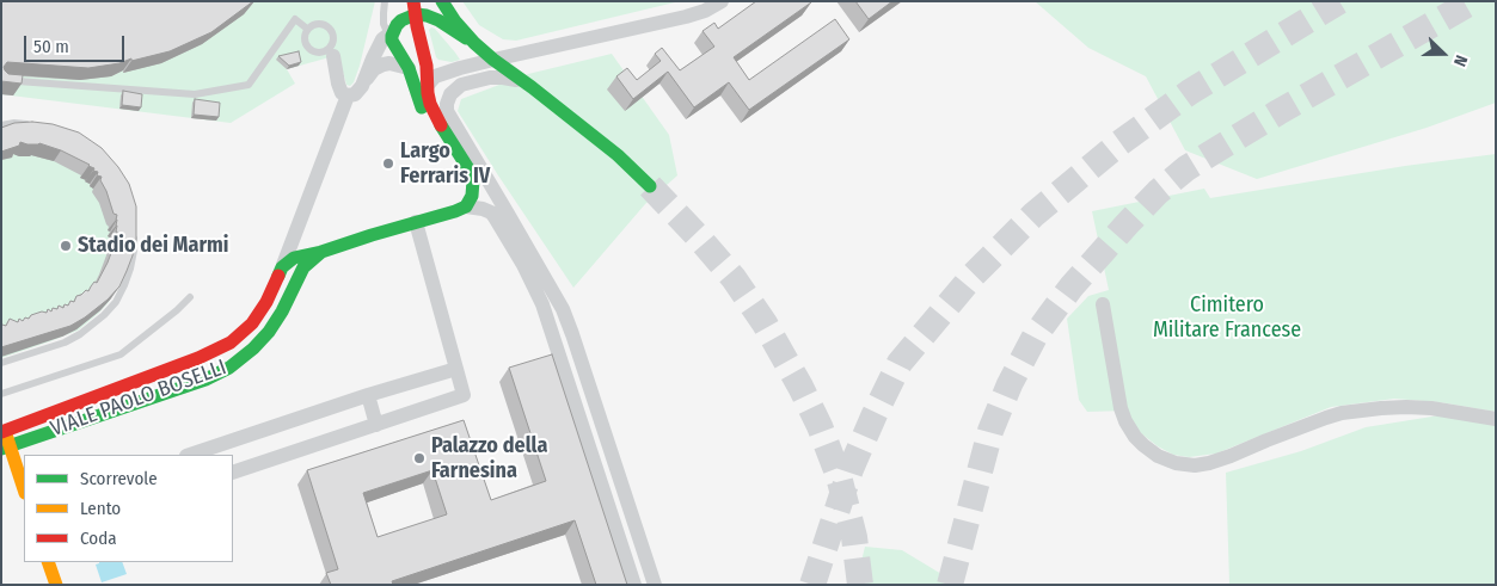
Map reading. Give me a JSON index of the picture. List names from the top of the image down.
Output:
{
  "streets": {
    "main road": ["VIALE PAOLO BOSELLI"]
  },
  "parks": ["Cimitero Militare Francese"],
  "places": ["Largo Ferraris IV", "Stadio dei Marmi", "Palazzo della Farnesina"],
  "legend": ["Scorrevole", "Lento", "Coda"],
  "scale_bar": "50 m",
  "north": "right"
}
